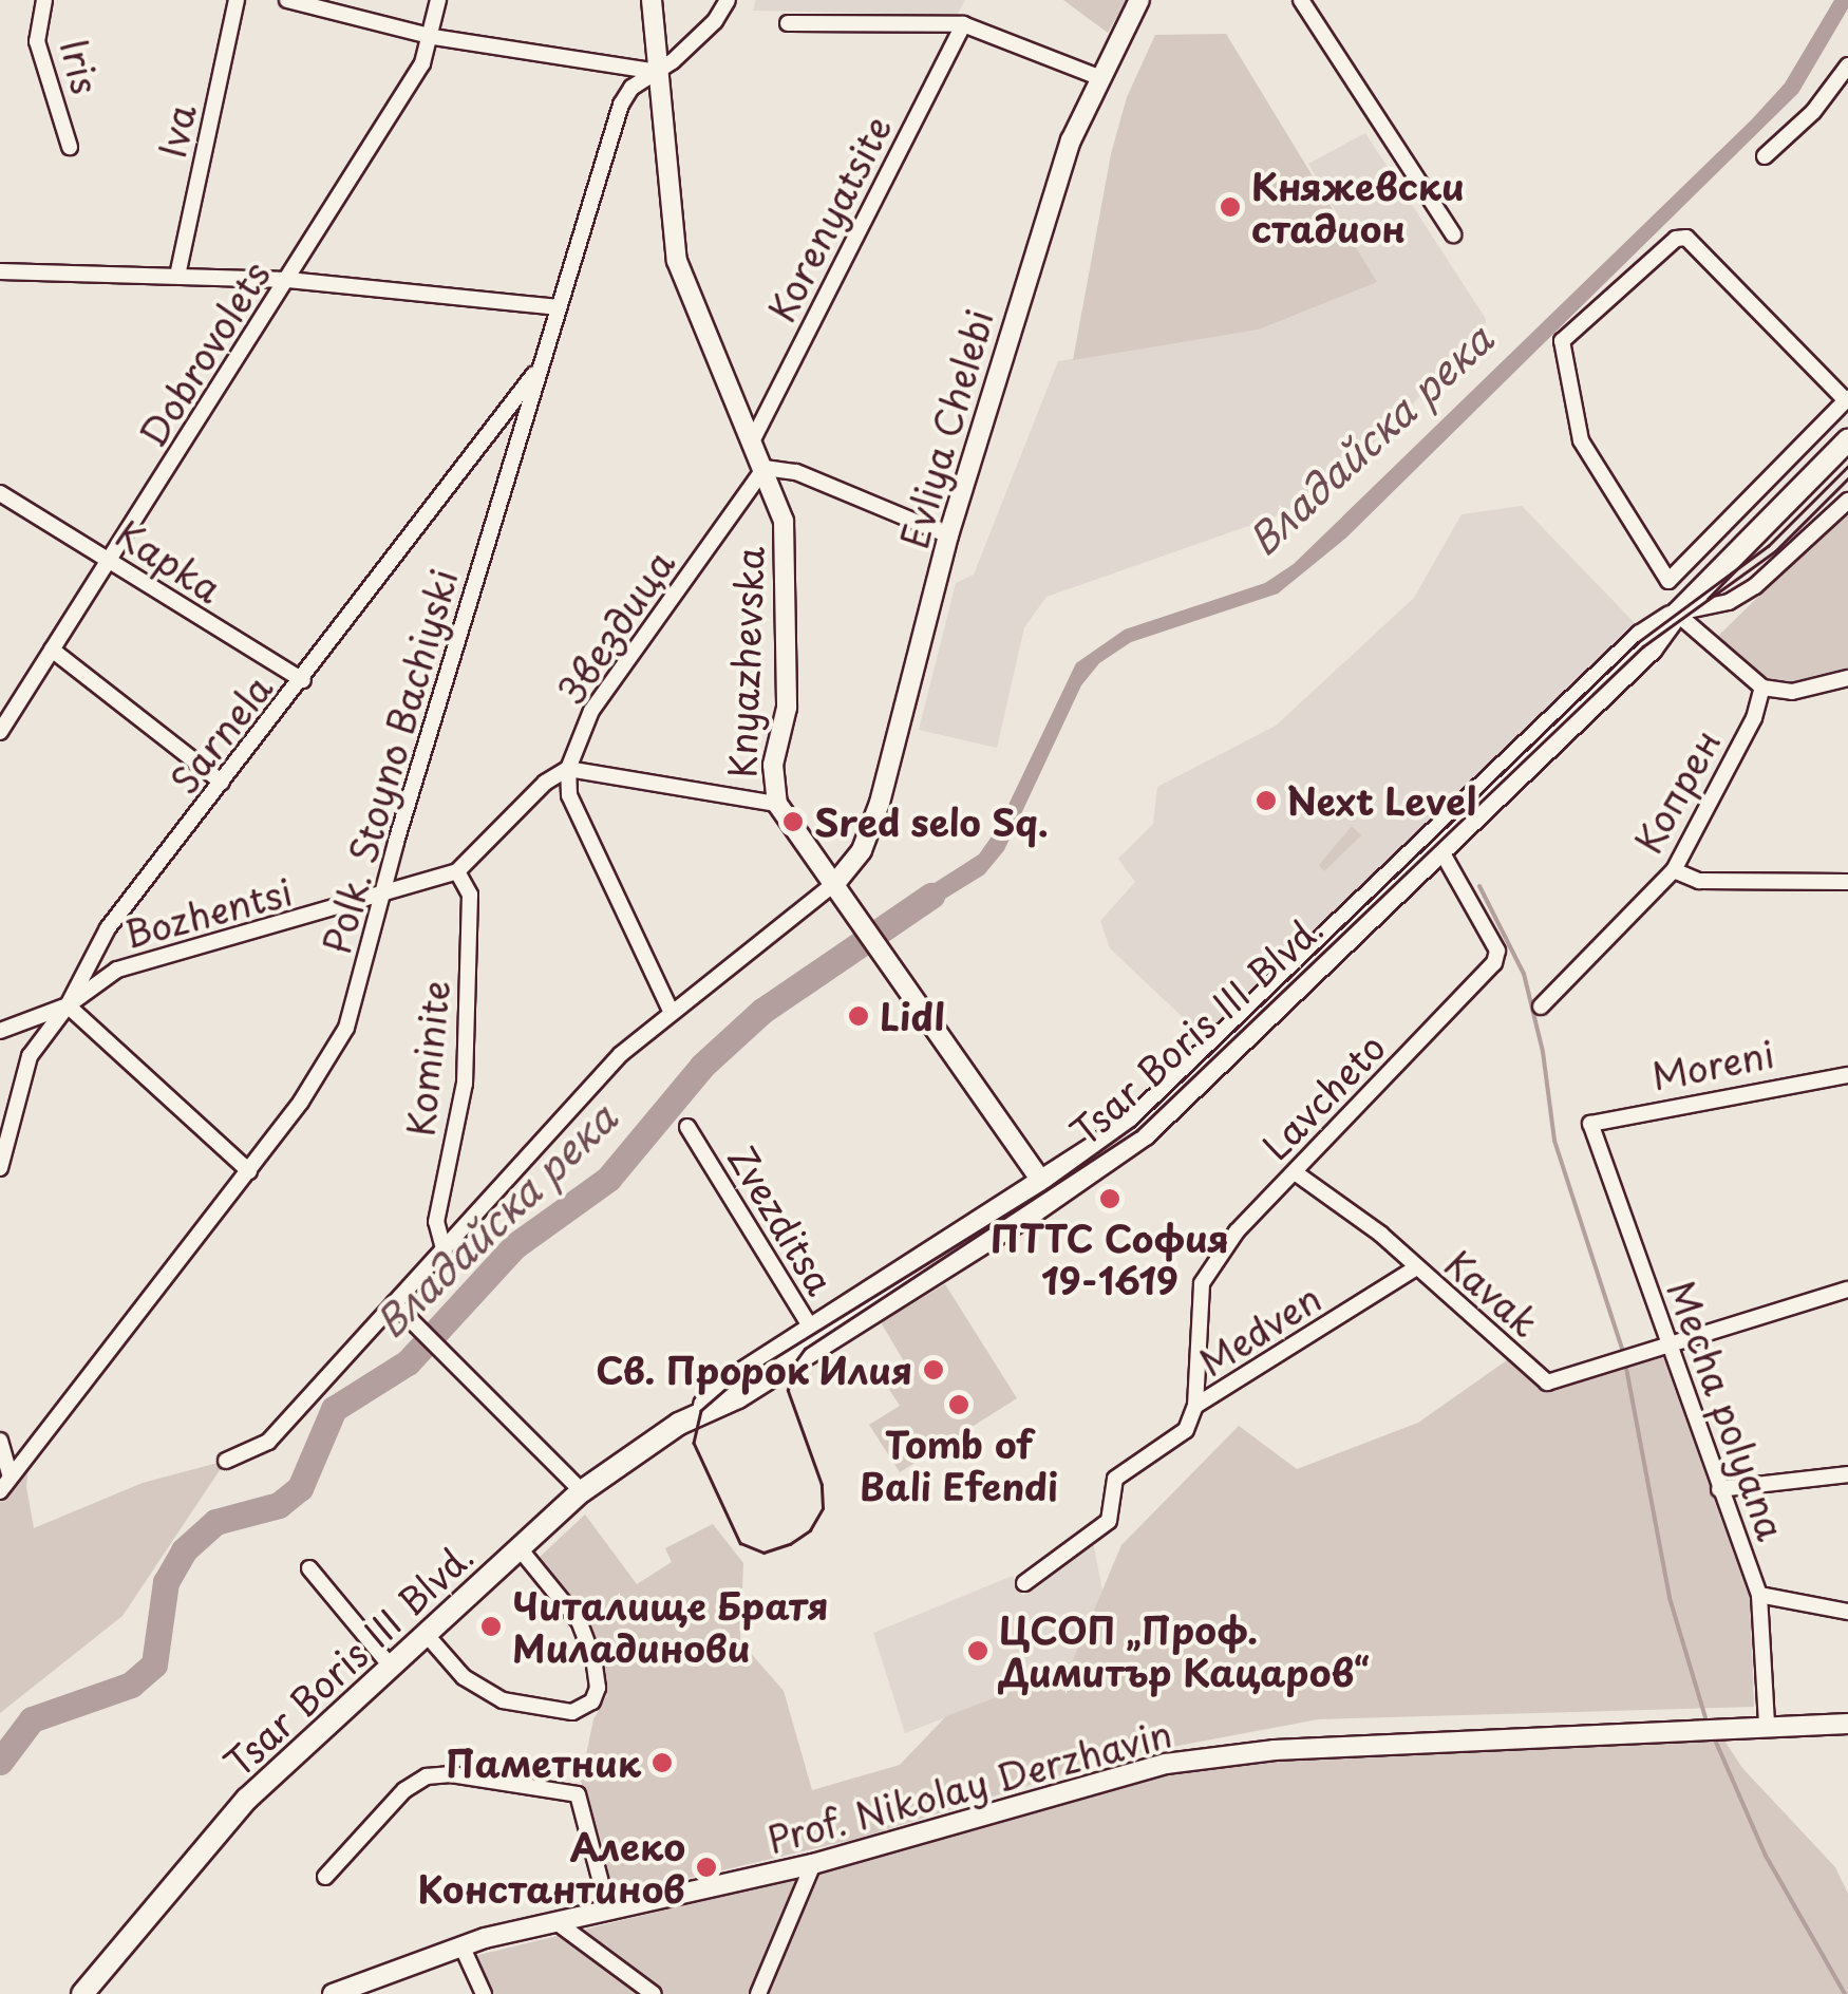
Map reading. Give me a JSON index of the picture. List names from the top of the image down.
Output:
{
  "streets": {
    "main road": ["Tsar Boris III Blvd."],
    "street": [
      "Iris",
      "Iva",
      "Korenyatsite",
      "Dobrovolets",
      "Evliya Chelebi",
      "Kapka",
      "Звездица",
      "Knyazhevska",
      "Sarnela",
      "Polk. Stoyno Bachiyski",
      "Копрен",
      "Bozhentsi",
      "Kominite",
      "Moreni",
      "Lavcheto",
      "Zvezditsa",
      "Kavak",
      "Medven",
      "Mecha polyana",
      "Prof. Nikolay Derzhavin"
    ]
  },
  "crossings": [
    ["Korenyatsite", "Knyazhevska"],
    ["Dobrovolets", "Kapka"],
    ["Evliya Chelebi", "Knyazhevska"],
    ["Kapka", "Sarnela"],
    ["Звездица", "Knyazhevska"],
    ["Звездица", "Bozhentsi"],
    ["Knyazhevska", "Polk. Stoyno Bachiyski"],
    ["Knyazhevska", "Tsar Boris III Blvd."],
    ["Sarnela", "Polk. Stoyno Bachiyski"],
    ["Sarnela", "Bozhentsi"],
    ["Polk. Stoyno Bachiyski", "Bozhentsi"],
    ["Bozhentsi", "Kominite"],
    ["Tsar Boris III Blvd.", "Lavcheto"],
    ["Tsar Boris III Blvd.", "Zvezditsa"],
    ["Moreni", "Mecha polyana"],
    ["Lavcheto", "Kavak"],
    ["Lavcheto", "Medven"],
    ["Kavak", "Medven"],
    ["Kavak", "Mecha polyana"],
    ["Mecha polyana", "Prof. Nikolay Derzhavin"]
  ],
  "water": ["Владайска река"],
  "places": [
    "Княжевски стадион",
    "Next Level",
    "Sred selo Sq.",
    "Lidl",
    "ПТТС София 19-1619",
    "Св. Пророк Илия",
    "Tomb of Bali Efendi",
    "Читалище Братя Миладинови",
    "ЦСОП „Проф. Димитър Кацаров“",
    "Паметник",
    "Алеко Константинов"
  ]
}
